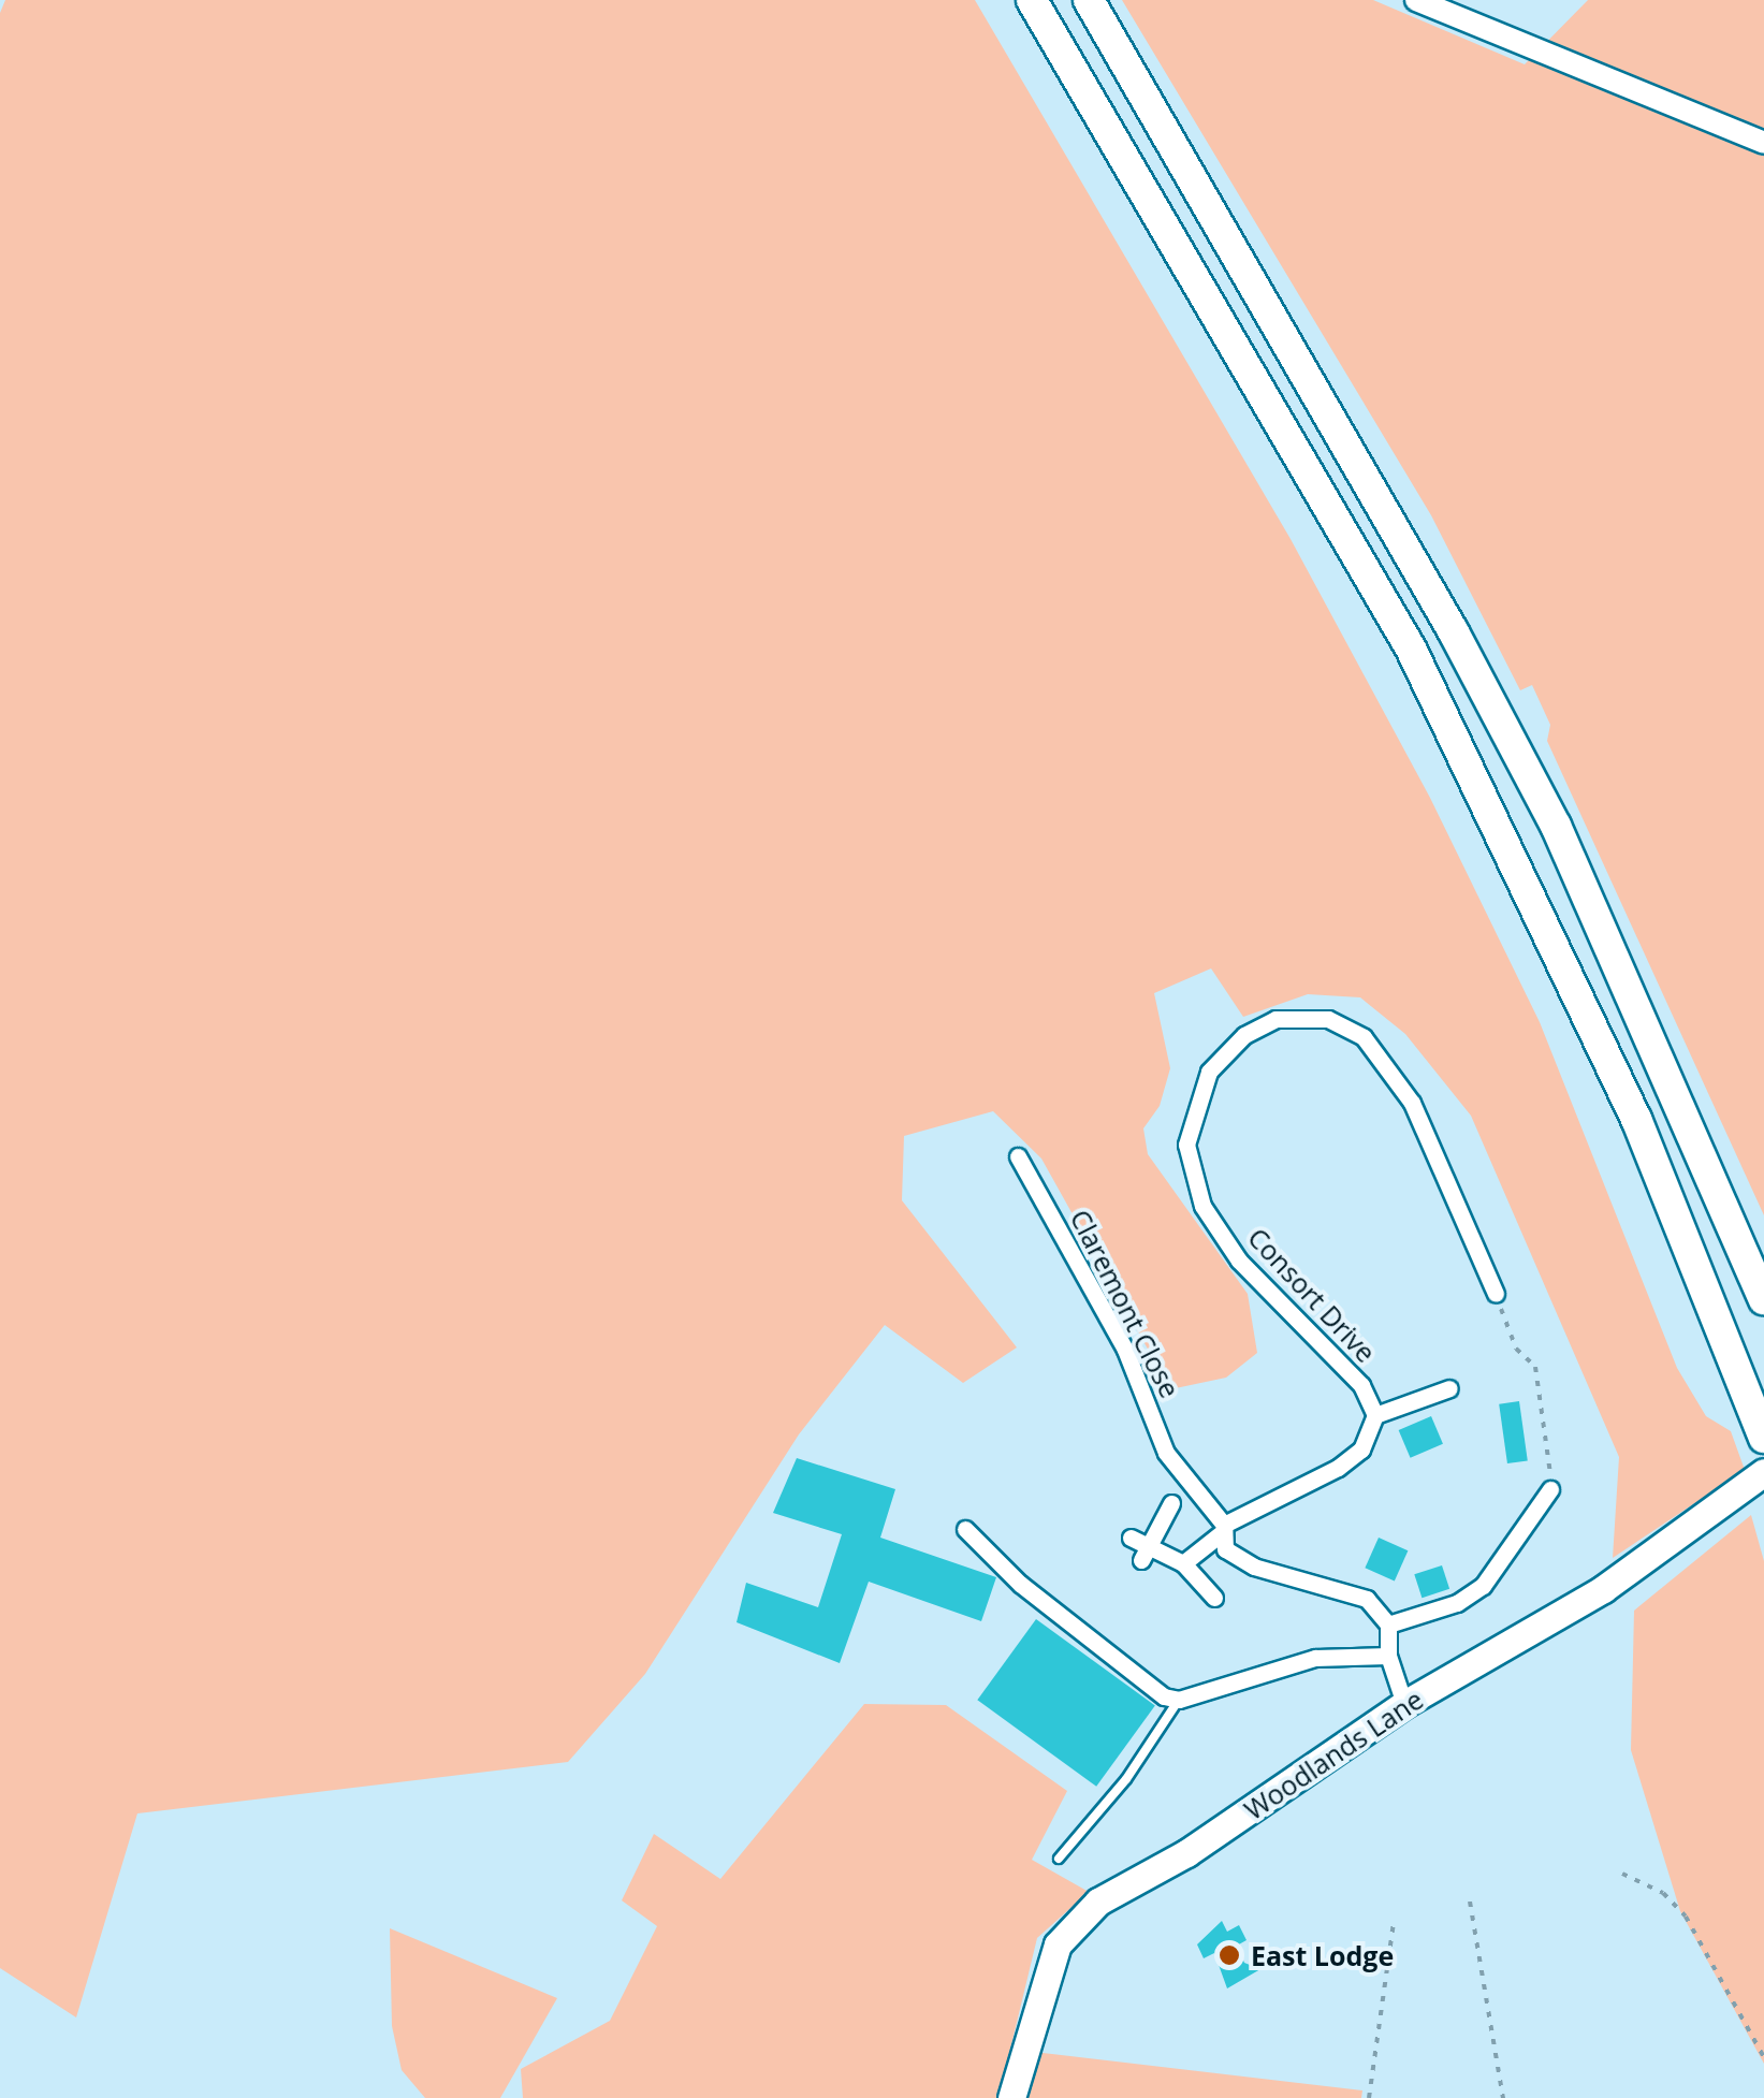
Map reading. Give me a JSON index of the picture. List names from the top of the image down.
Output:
{
  "streets": {
    "main road": ["Woodlands Lane"],
    "street": ["Consort Drive", "Claremont Close"]
  },
  "places": ["East Lodge"]
}
